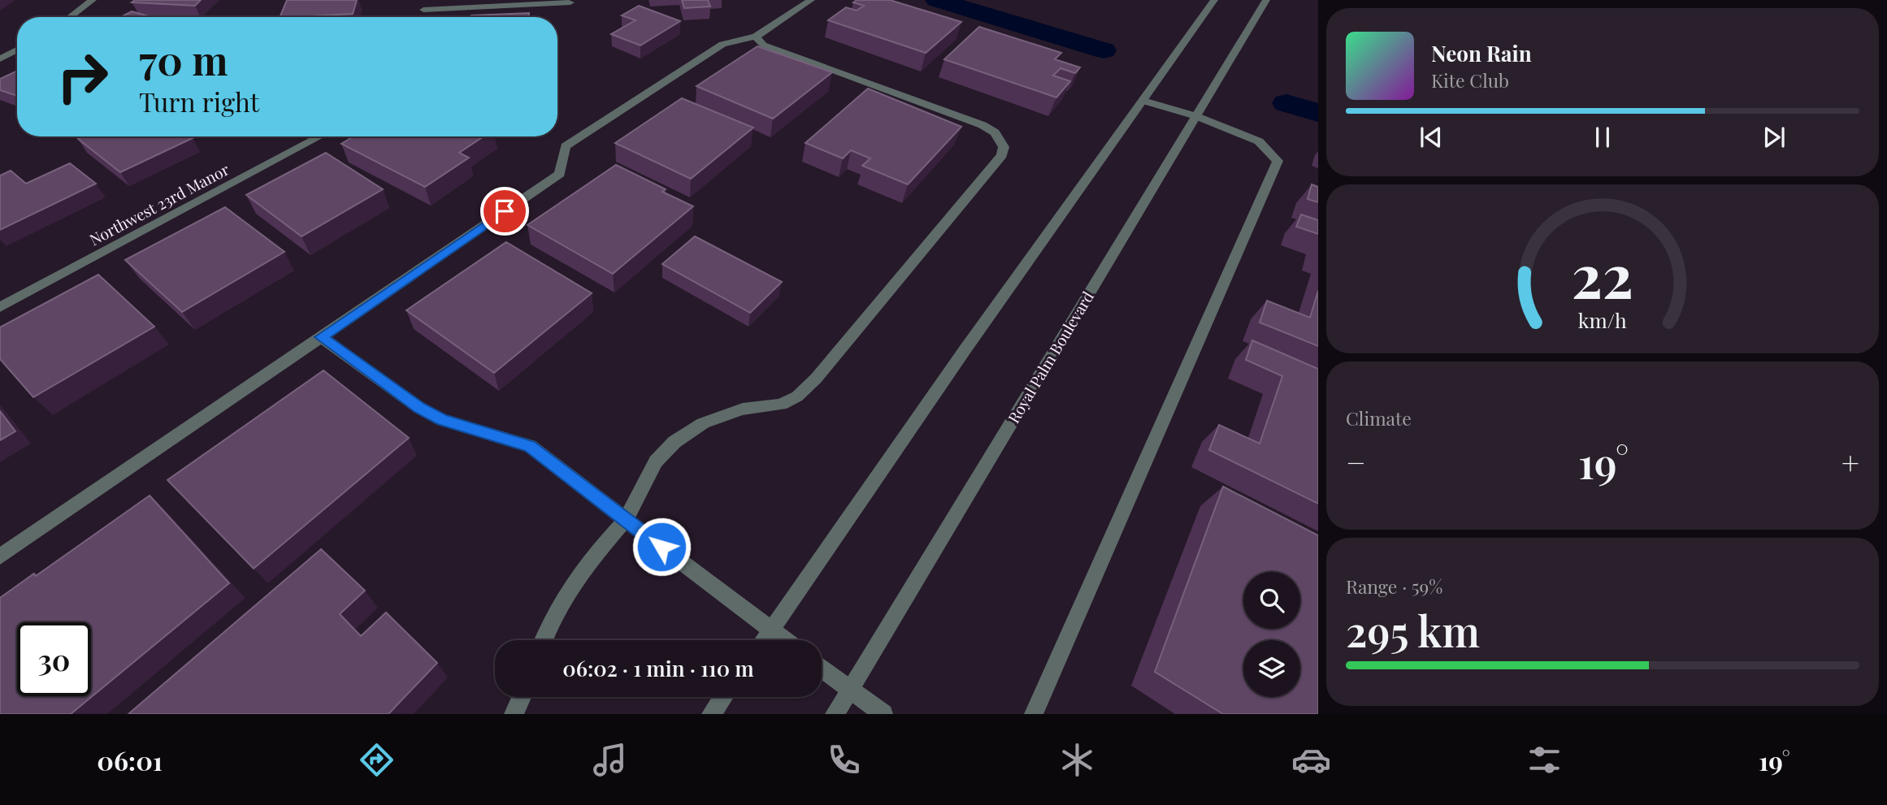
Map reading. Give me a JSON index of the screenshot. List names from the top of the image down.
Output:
{
  "streets": {
    "street": ["Northwest 23rd Manor", "Royal Palm Boulevard"]
  },
  "page": {
    "turn": ["70 m", "Turn right"],
    "song": ["Neon Rain", "Kite Club"],
    "tile": [
      "Climate",
      ["Range · 59%", "295 km"]
    ],
    "heat": ["−", "19°", "+"],
    "limit": "30",
    "trip": "06:02 · 1 min · 110 m",
    "tabs": ["06:01", "19°"],
    "gauge": ["22", "km/h"]
  }
}
